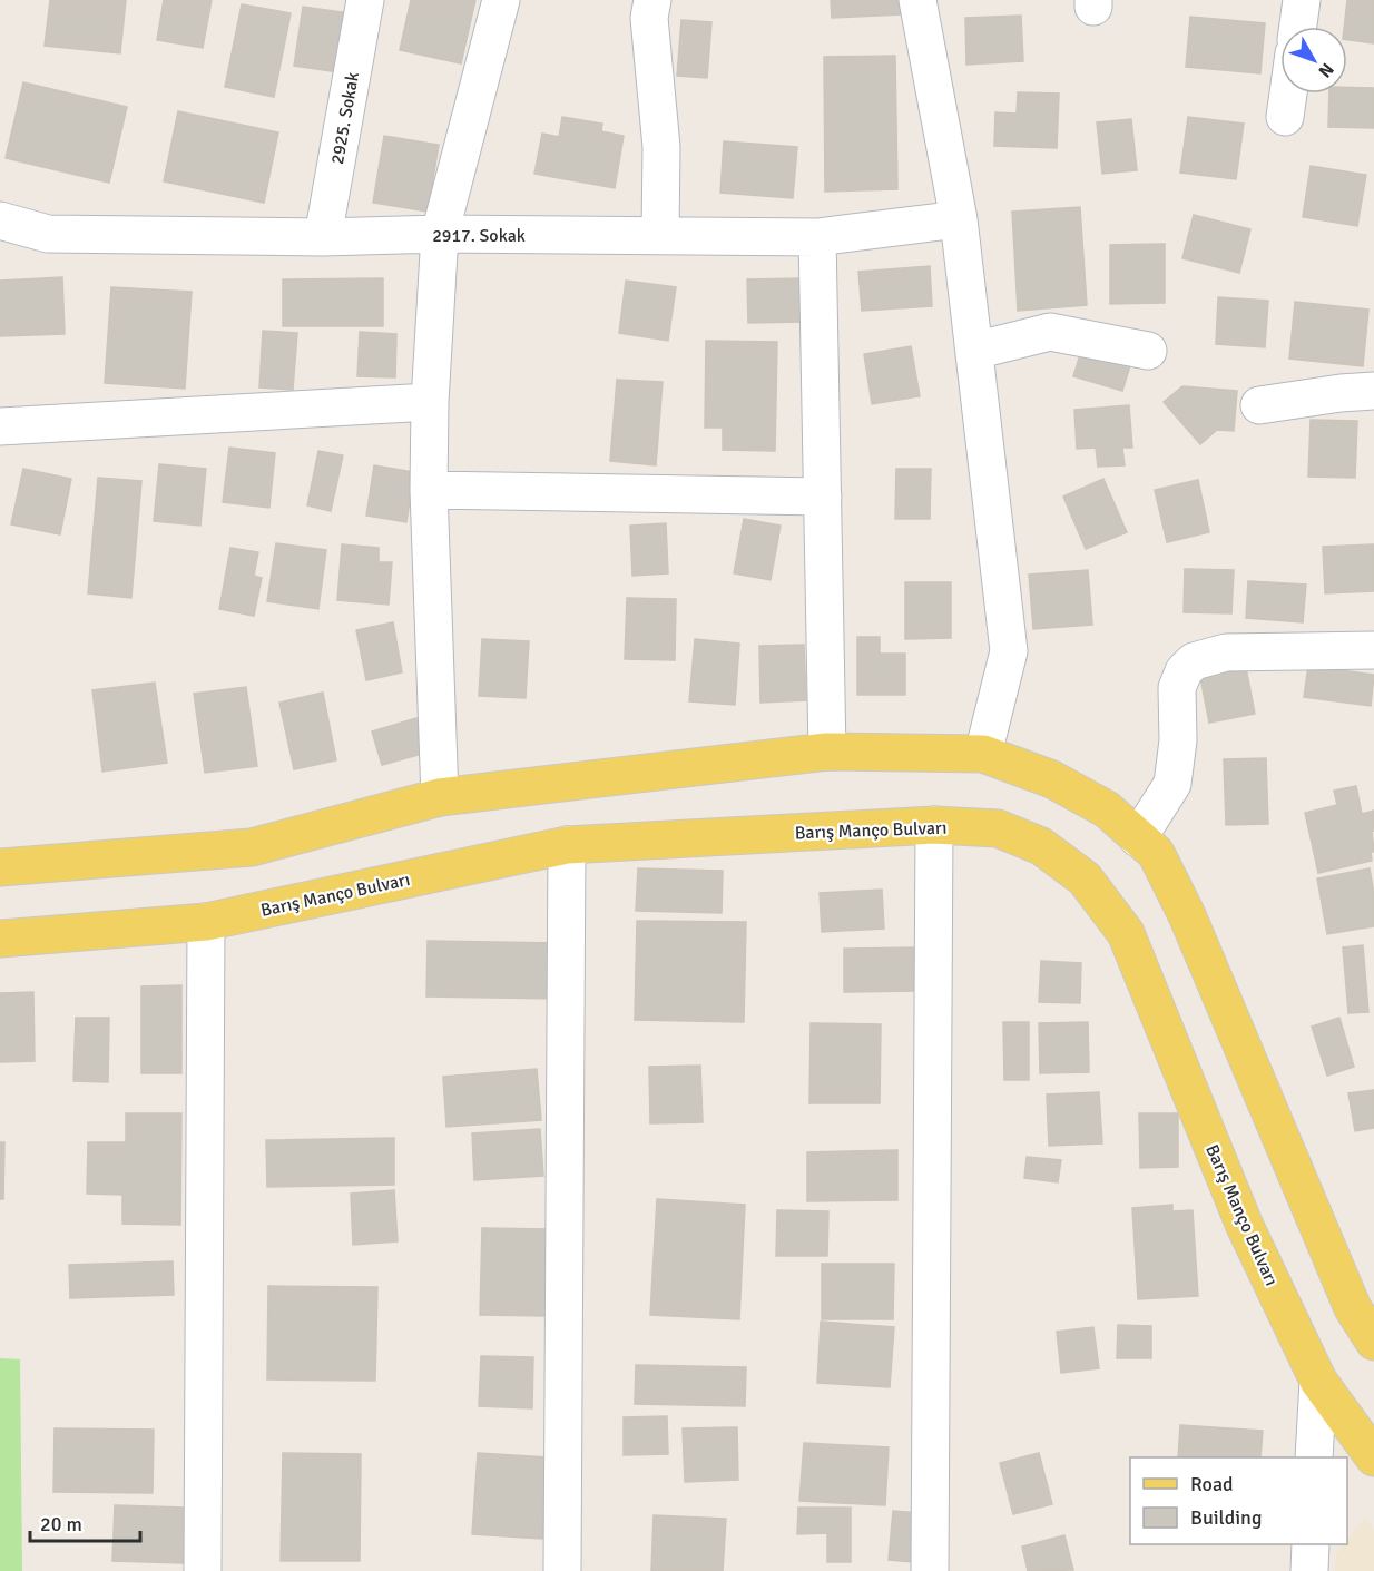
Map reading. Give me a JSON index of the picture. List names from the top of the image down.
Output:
{
  "streets": {
    "main road": ["Barış Manço Bulvarı"],
    "street": ["2925. Sokak", "2917. Sokak"]
  },
  "crossings": [
    ["2925. Sokak", "2917. Sokak"]
  ],
  "legend": ["Road", "Building"],
  "scale_bar": "20 m",
  "north": "bottom right"
}
